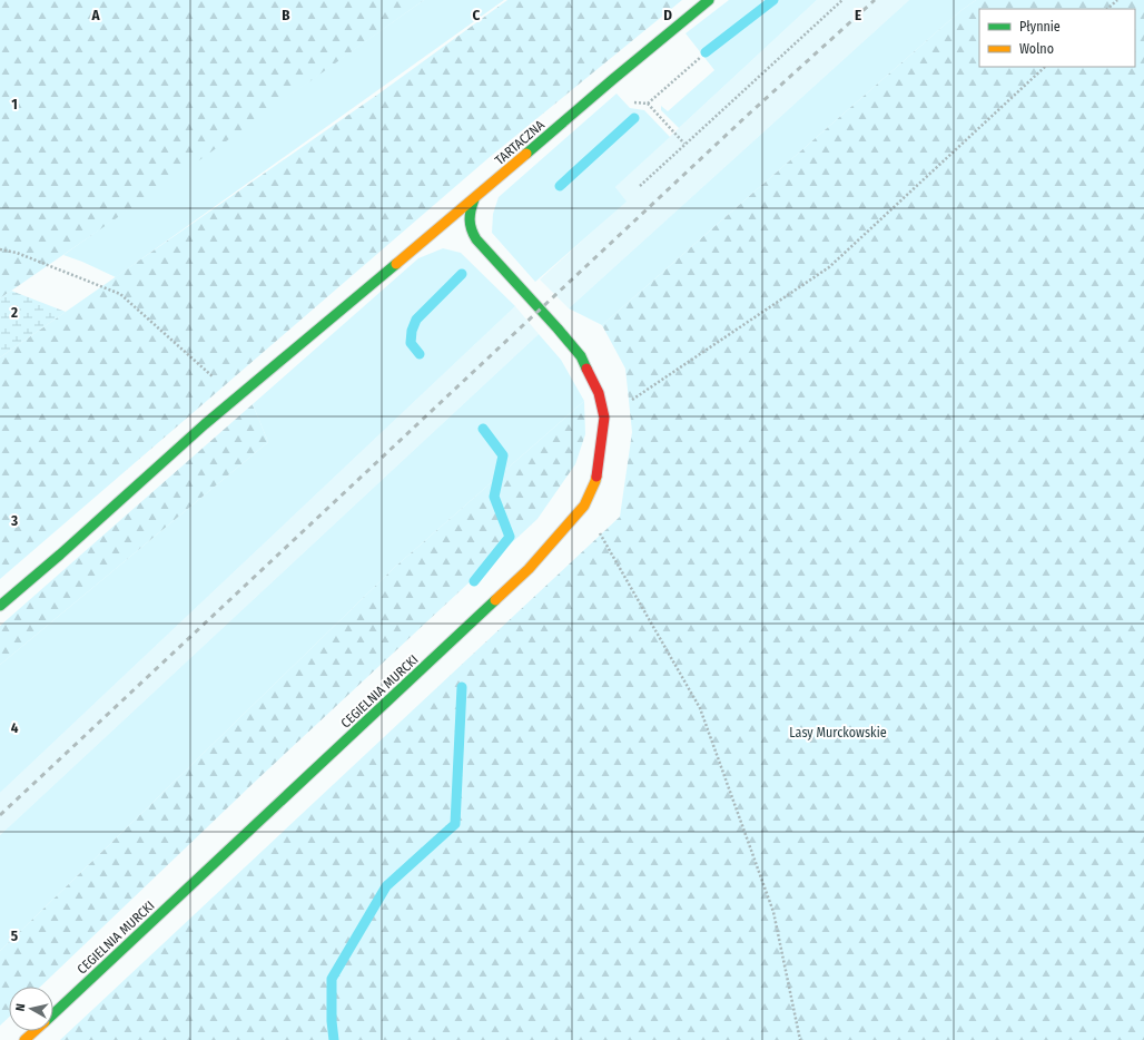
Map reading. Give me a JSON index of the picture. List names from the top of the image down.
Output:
{
  "streets": {
    "street": ["TARTACZNA", "CEGIELNIA MURCKI"]
  },
  "crossings": [
    ["TARTACZNA", "CEGIELNIA MURCKI"]
  ],
  "parks": ["Lasy Murckowskie"],
  "legend": ["Płynnie", "Wolno"],
  "north": "left",
  "grid": {
    "columns": [
      "A",
      "B",
      "C",
      "D",
      "E"
    ],
    "rows": [
      "1",
      "2",
      "3",
      "4",
      "5"
    ]
  }
}
